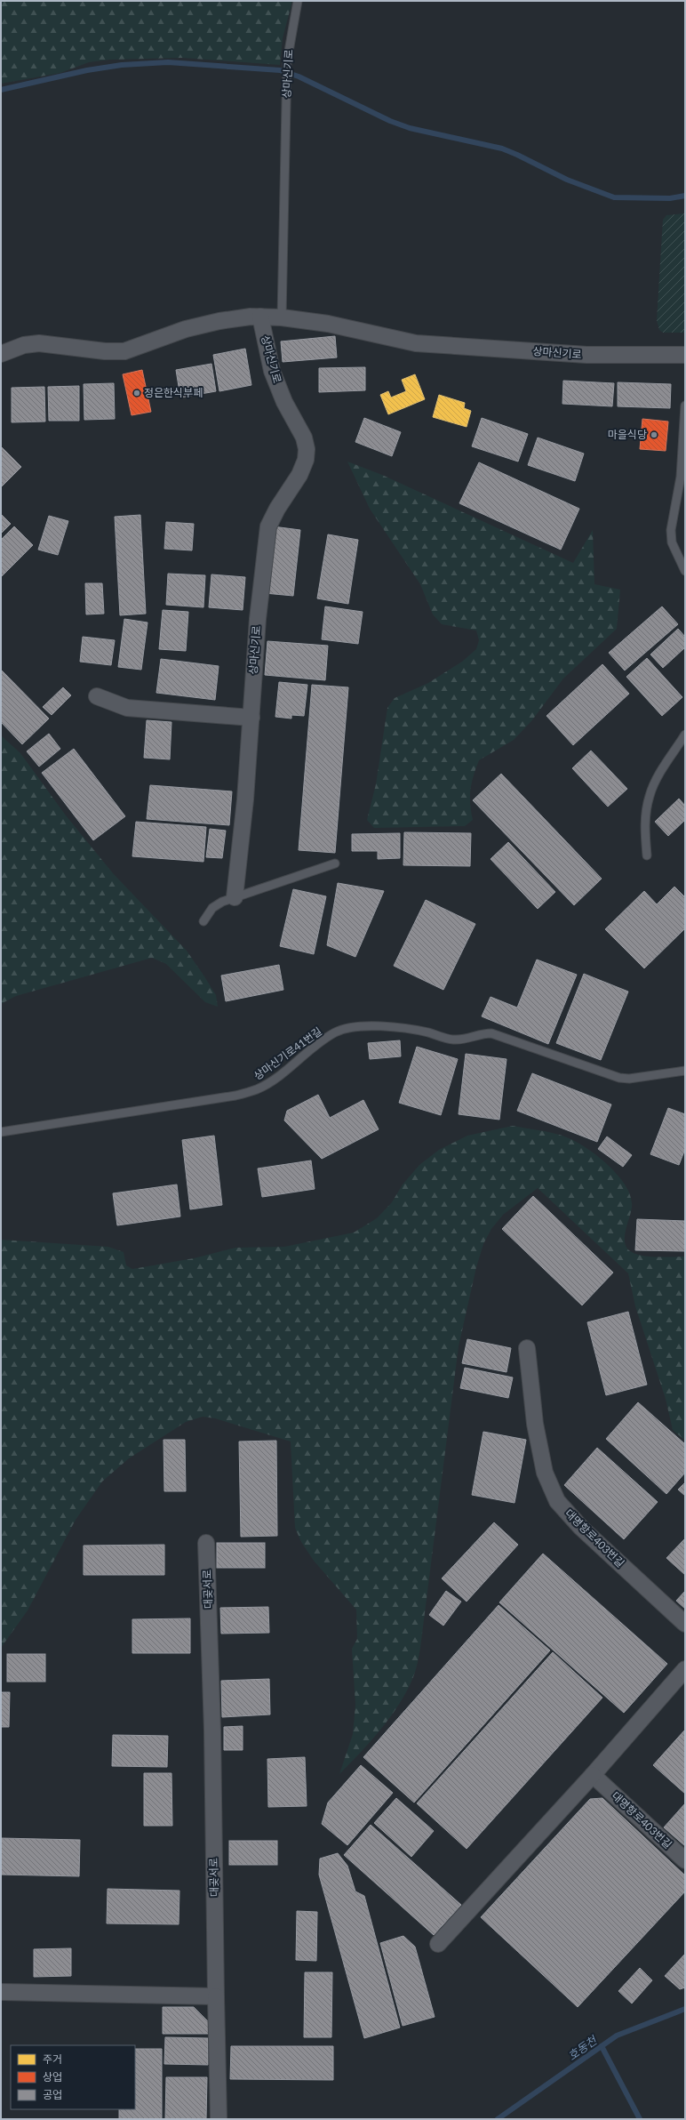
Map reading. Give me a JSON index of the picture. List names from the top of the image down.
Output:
{
  "streets": {
    "street": ["상마신기로", "대명항로403번길", "대곶서로"],
    "lane": ["상마신기로41번길"]
  },
  "water": ["호동천"],
  "places": ["정은한식부페", "마을식당"],
  "legend": ["주거", "상업", "공업"]
}
